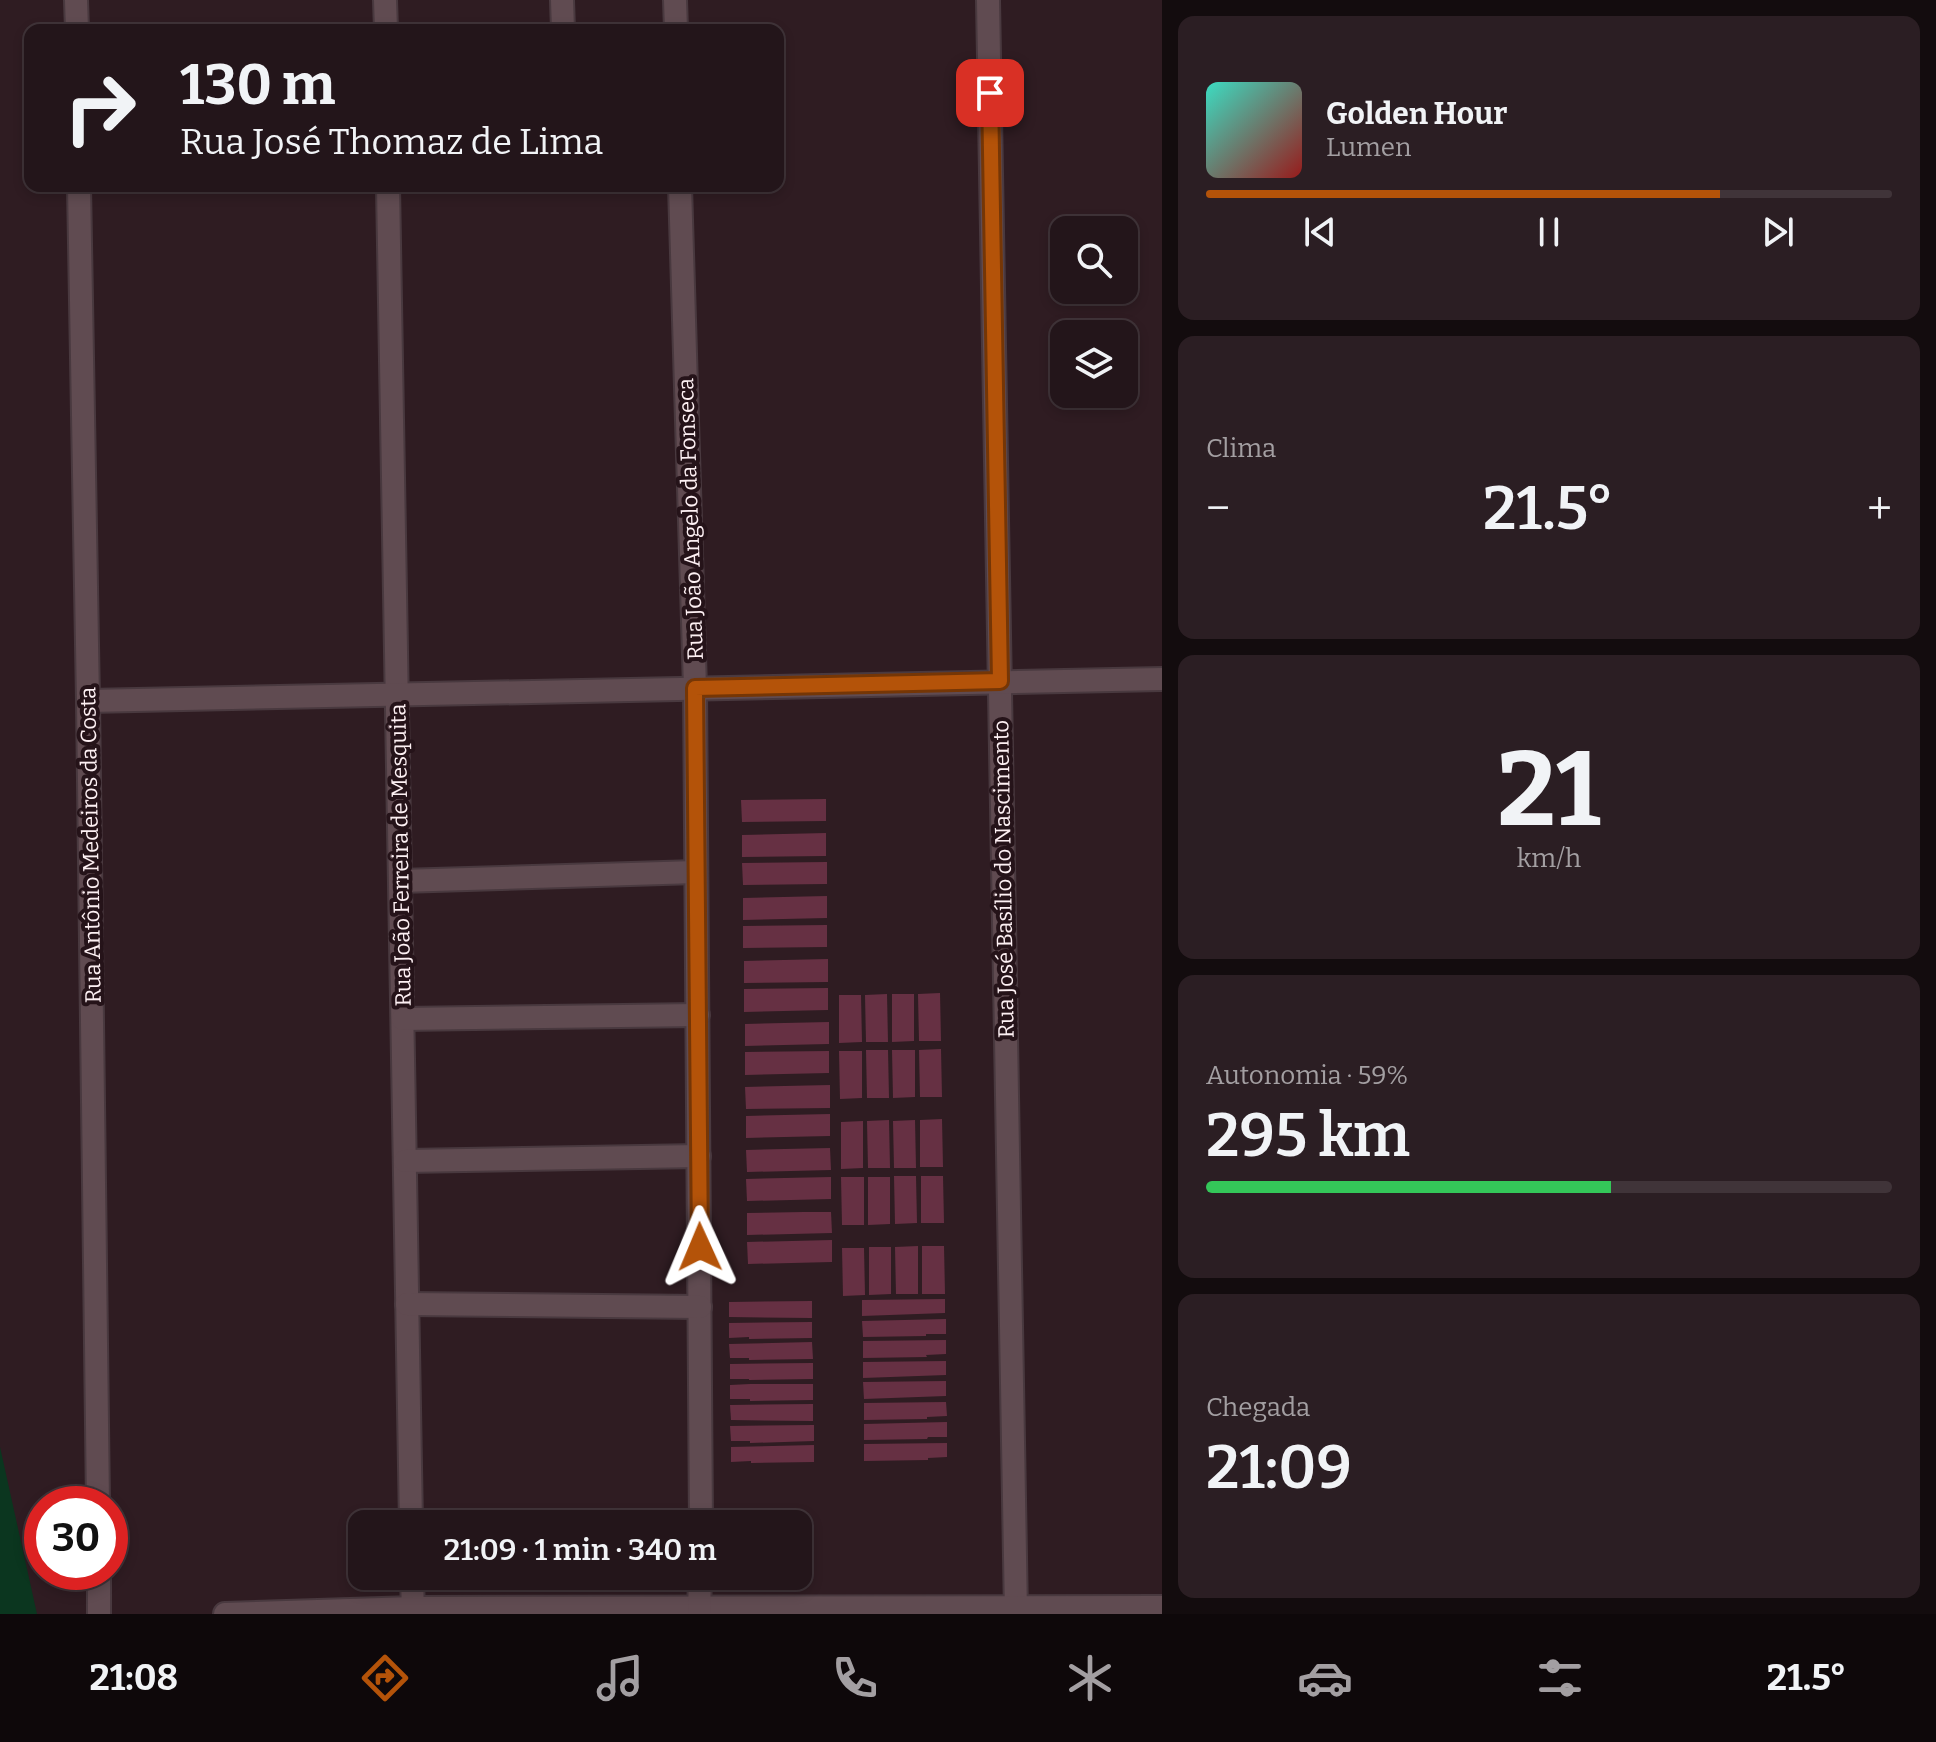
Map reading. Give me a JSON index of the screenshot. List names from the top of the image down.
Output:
{
  "streets": {
    "street": [
      "Rua João Angelo da Fonseca",
      "Rua Antônio Medeiros da Costa",
      "Rua João Ferreira de Mesquita",
      "Rua José Basílio do Nascimento"
    ]
  },
  "page": {
    "turn": ["130 m", "Rua José Thomaz de Lima"],
    "song": ["Golden Hour", "Lumen"],
    "tile": [
      "Clima",
      ["21", "km/h"],
      ["Autonomia · 59%", "295 km"],
      ["Chegada", "21:09"]
    ],
    "heat": ["−", "21.5°", "+"],
    "limit": "30",
    "trip": "21:09 · 1 min · 340 m",
    "tabs": ["21:08", "21.5°"]
  }
}
